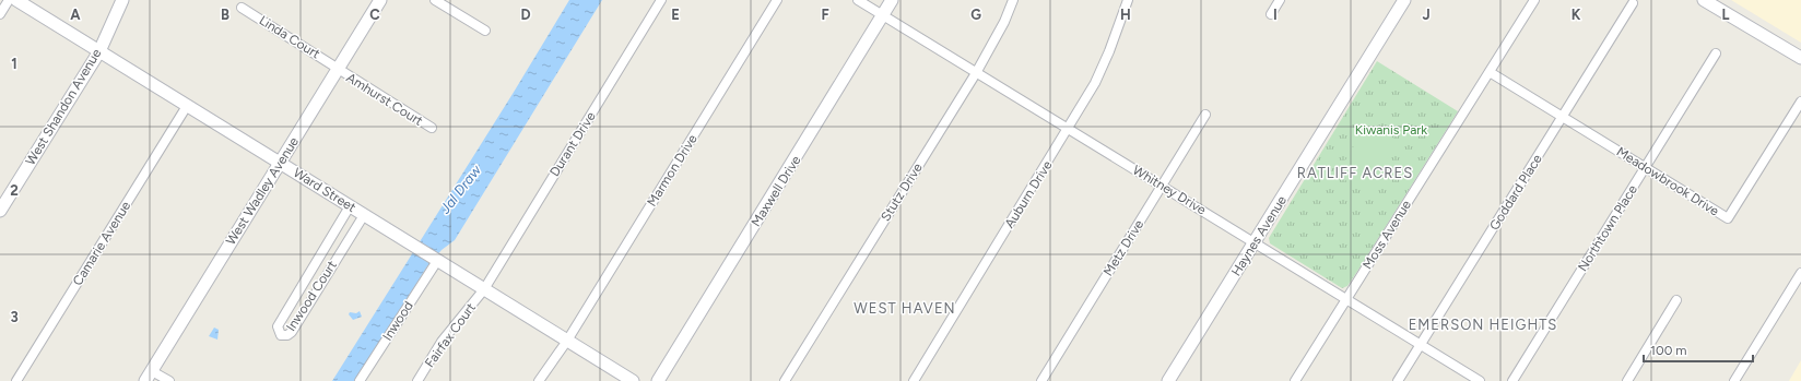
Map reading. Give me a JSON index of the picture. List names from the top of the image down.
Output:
{
  "streets": {
    "street": [
      "Linda Court",
      "Amhurst Court",
      "West Shandon Avenue",
      "Durant Drive",
      "Marmon Drive",
      "Meadowbrook Drive",
      "Ward Street",
      "Whitney Drive",
      "West Wadley Avenue",
      "Maxwell Drive",
      "Stutz Drive",
      "Goddard Place",
      "Auburn Drive",
      "Northtown Place",
      "Moss Avenue",
      "Haynes Avenue",
      "Camarie Avenue",
      "Metz Drive",
      "Inwood Court",
      "Inwood",
      "Fairfax Court"
    ]
  },
  "crossings": [
    ["Linda Court", "Amhurst Court"],
    ["Linda Court", "West Wadley Avenue"],
    ["Amhurst Court", "West Wadley Avenue"],
    ["West Shandon Avenue", "Ward Street"],
    ["Durant Drive", "Ward Street"],
    ["Durant Drive", "Fairfax Court"],
    ["Marmon Drive", "Ward Street"],
    ["Meadowbrook Drive", "Goddard Place"],
    ["Meadowbrook Drive", "Northtown Place"],
    ["Meadowbrook Drive", "Moss Avenue"],
    ["Ward Street", "West Wadley Avenue"],
    ["Ward Street", "Camarie Avenue"],
    ["Ward Street", "Inwood Court"],
    ["Ward Street", "Inwood"],
    ["Ward Street", "Fairfax Court"],
    ["Whitney Drive", "Maxwell Drive"],
    ["Whitney Drive", "Stutz Drive"],
    ["Whitney Drive", "Goddard Place"],
    ["Whitney Drive", "Auburn Drive"],
    ["Whitney Drive", "Moss Avenue"],
    ["Whitney Drive", "Haynes Avenue"],
    ["Whitney Drive", "Metz Drive"]
  ],
  "districts": ["RATLIFF ACRES", "WEST HAVEN", "EMERSON HEIGHTS"],
  "water": ["Jal Draw"],
  "parks": ["Kiwanis Park"],
  "scale_bar": "100 m",
  "grid": {
    "columns": [
      "A",
      "B",
      "C",
      "D",
      "E",
      "F",
      "G",
      "H",
      "I",
      "J",
      "K",
      "L"
    ],
    "rows": ["1", "2", "3"]
  }
}
